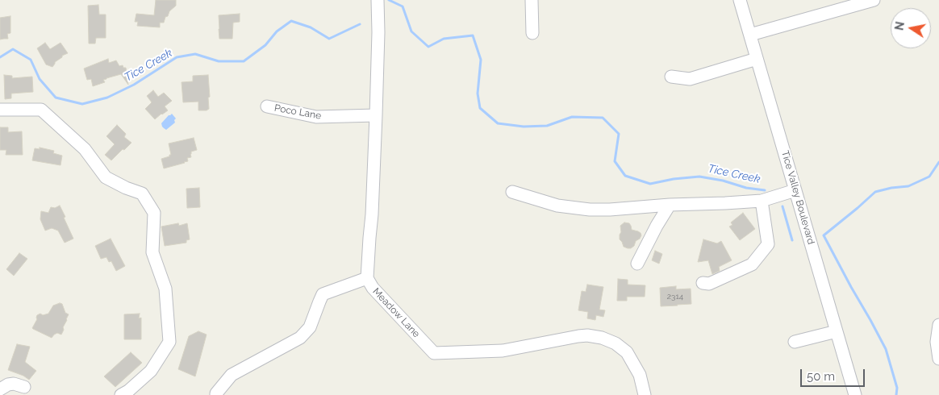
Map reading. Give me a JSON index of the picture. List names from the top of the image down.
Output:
{
  "streets": {
    "street": ["Poco Lane", "Tice Valley Boulevard", "Meadow Lane"]
  },
  "crossings": [
    ["Poco Lane", "Meadow Lane"]
  ],
  "water": ["Tice Creek"],
  "house_numbers": ["2314"],
  "scale_bar": "50 m",
  "north": "left"
}
